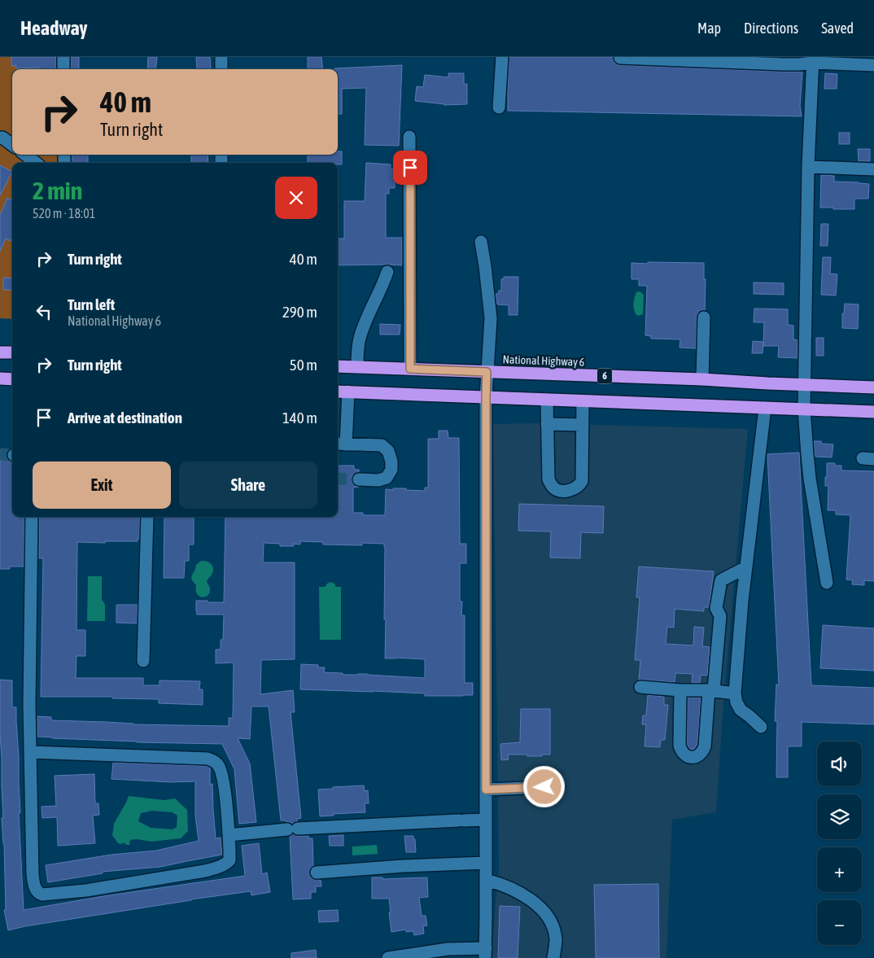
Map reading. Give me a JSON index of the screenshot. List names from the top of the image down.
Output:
{
  "streets": {
    "highway": ["National Highway 6", "6"]
  },
  "page": {
    "header": "Headway",
    "nav": ["Map", "Directions", "Saved"],
    "turn": ["40 m", "Turn right"],
    "heading": ["2 min", "520 m · 18:01"],
    "list": [
      {
        "name": "Turn right",
        "value": "40 m"
      },
      {
        "name": "Turn left",
        "note": "National Highway 6",
        "value": "290 m"
      },
      {
        "name": "Turn right",
        "value": "50 m"
      },
      {
        "name": "Arrive at destination",
        "value": "140 m"
      }
    ],
    "buttons": ["Exit", "Share"],
    "map_buttons": ["+", "−"]
  }
}
